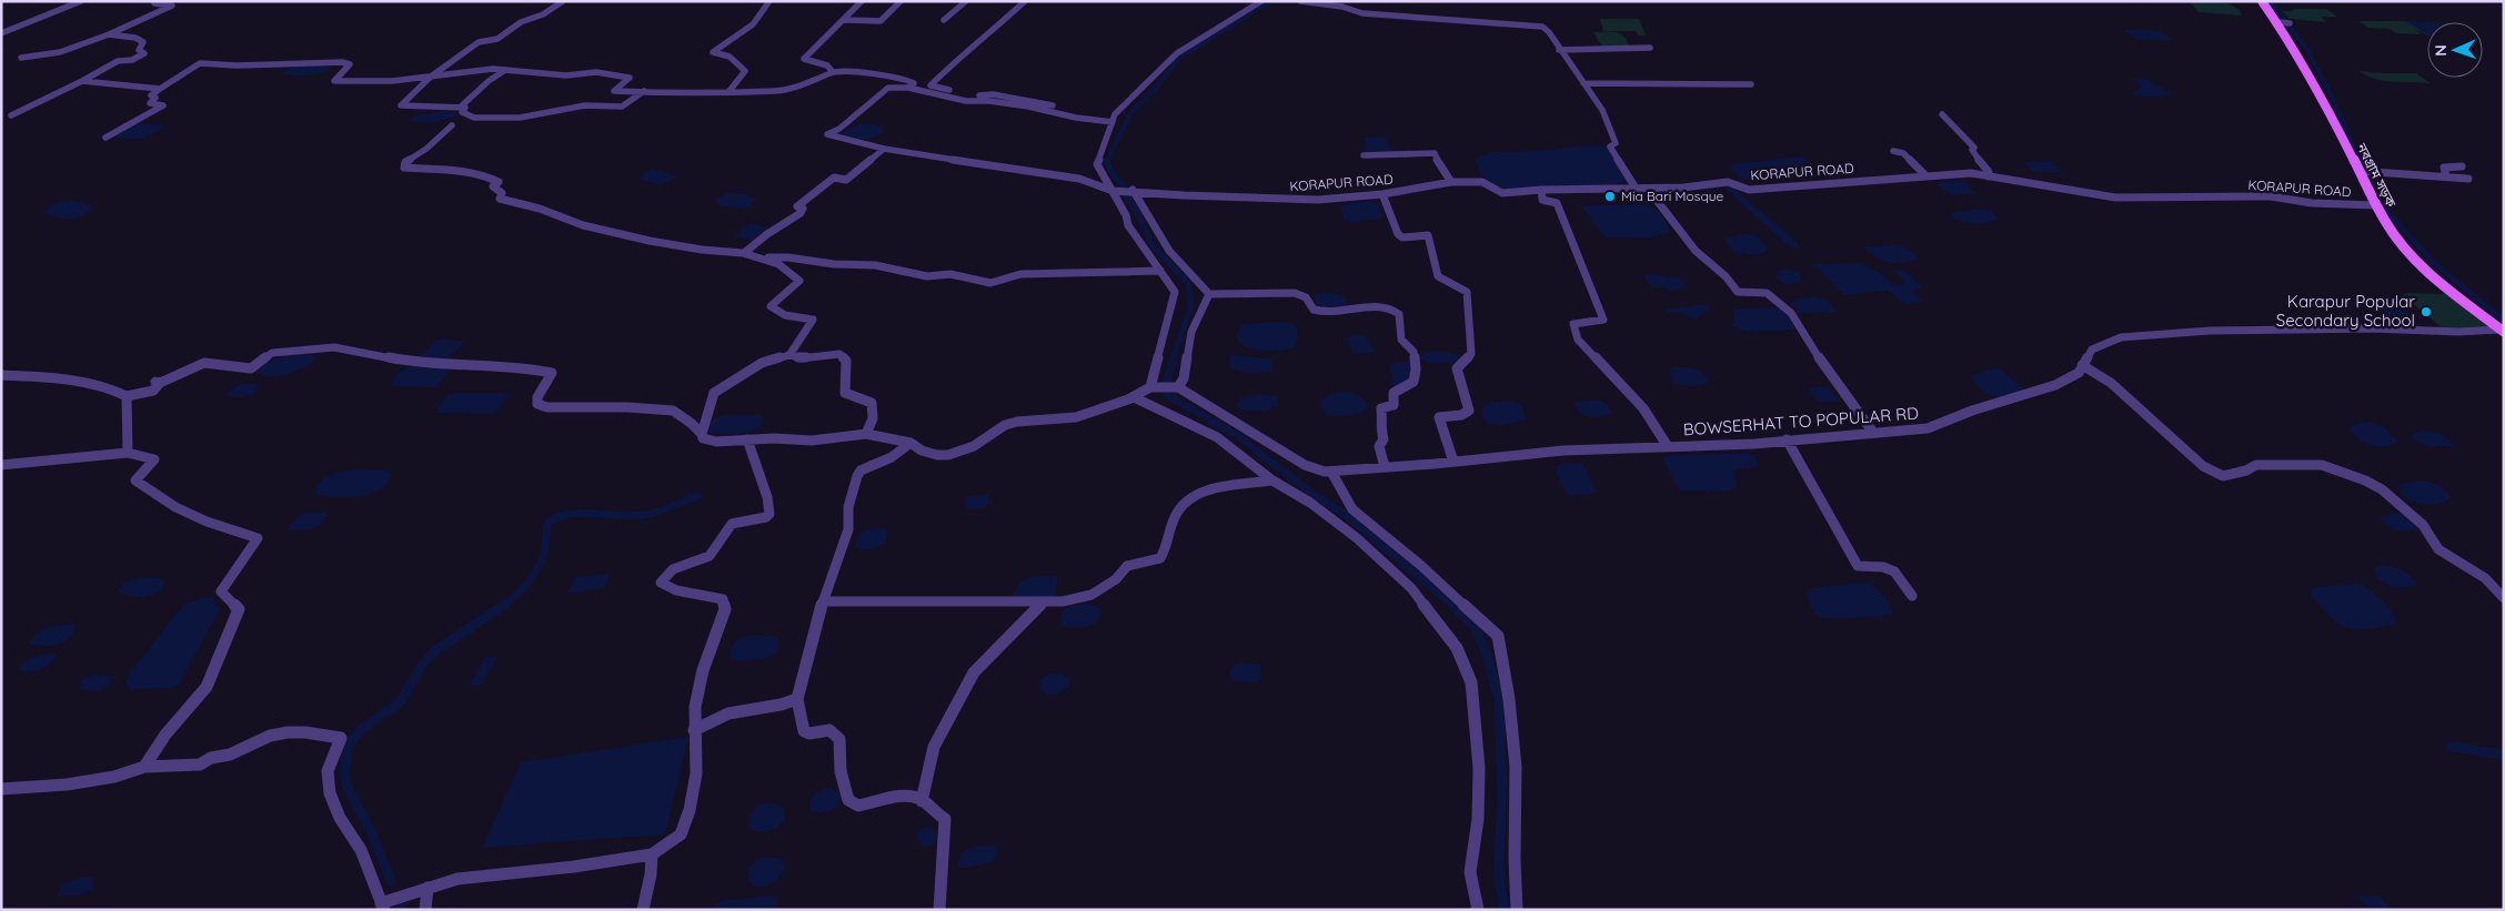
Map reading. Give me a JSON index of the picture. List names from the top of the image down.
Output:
{
  "streets": {
    "main road": ["নবগ্রাম সড়ক"],
    "street": ["KORAPUR ROAD", "BOWSERHAT TO POPULAR RD"]
  },
  "crossings": [
    ["KORAPUR ROAD", "নবগ্রাম সড়ক"],
    ["নবগ্রাম সড়ক", "BOWSERHAT TO POPULAR RD"]
  ],
  "places": ["Mia Bari Mosque", "Karapur Popular Secondary School"],
  "north": "left"
}
